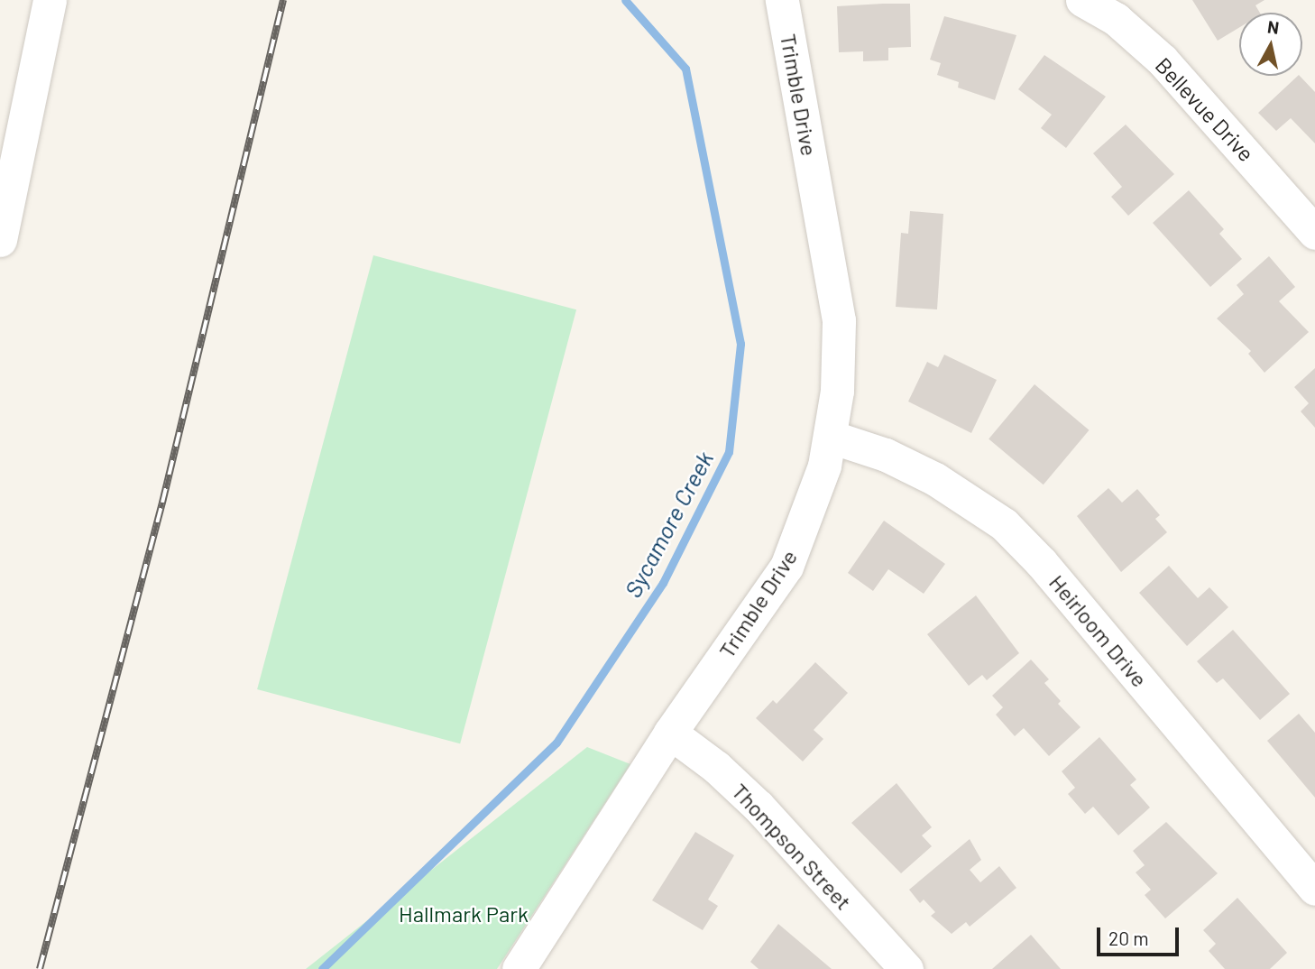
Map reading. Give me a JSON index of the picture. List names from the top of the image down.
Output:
{
  "streets": {
    "street": [
      "Trimble Drive",
      "Bellevue Drive",
      "Heirloom Drive",
      "Thompson Street"
    ]
  },
  "crossings": [
    ["Trimble Drive", "Heirloom Drive"],
    ["Trimble Drive", "Thompson Street"]
  ],
  "water": ["Sycamore Creek"],
  "parks": ["Hallmark Park"],
  "scale_bar": "20 m",
  "north": "top"
}
